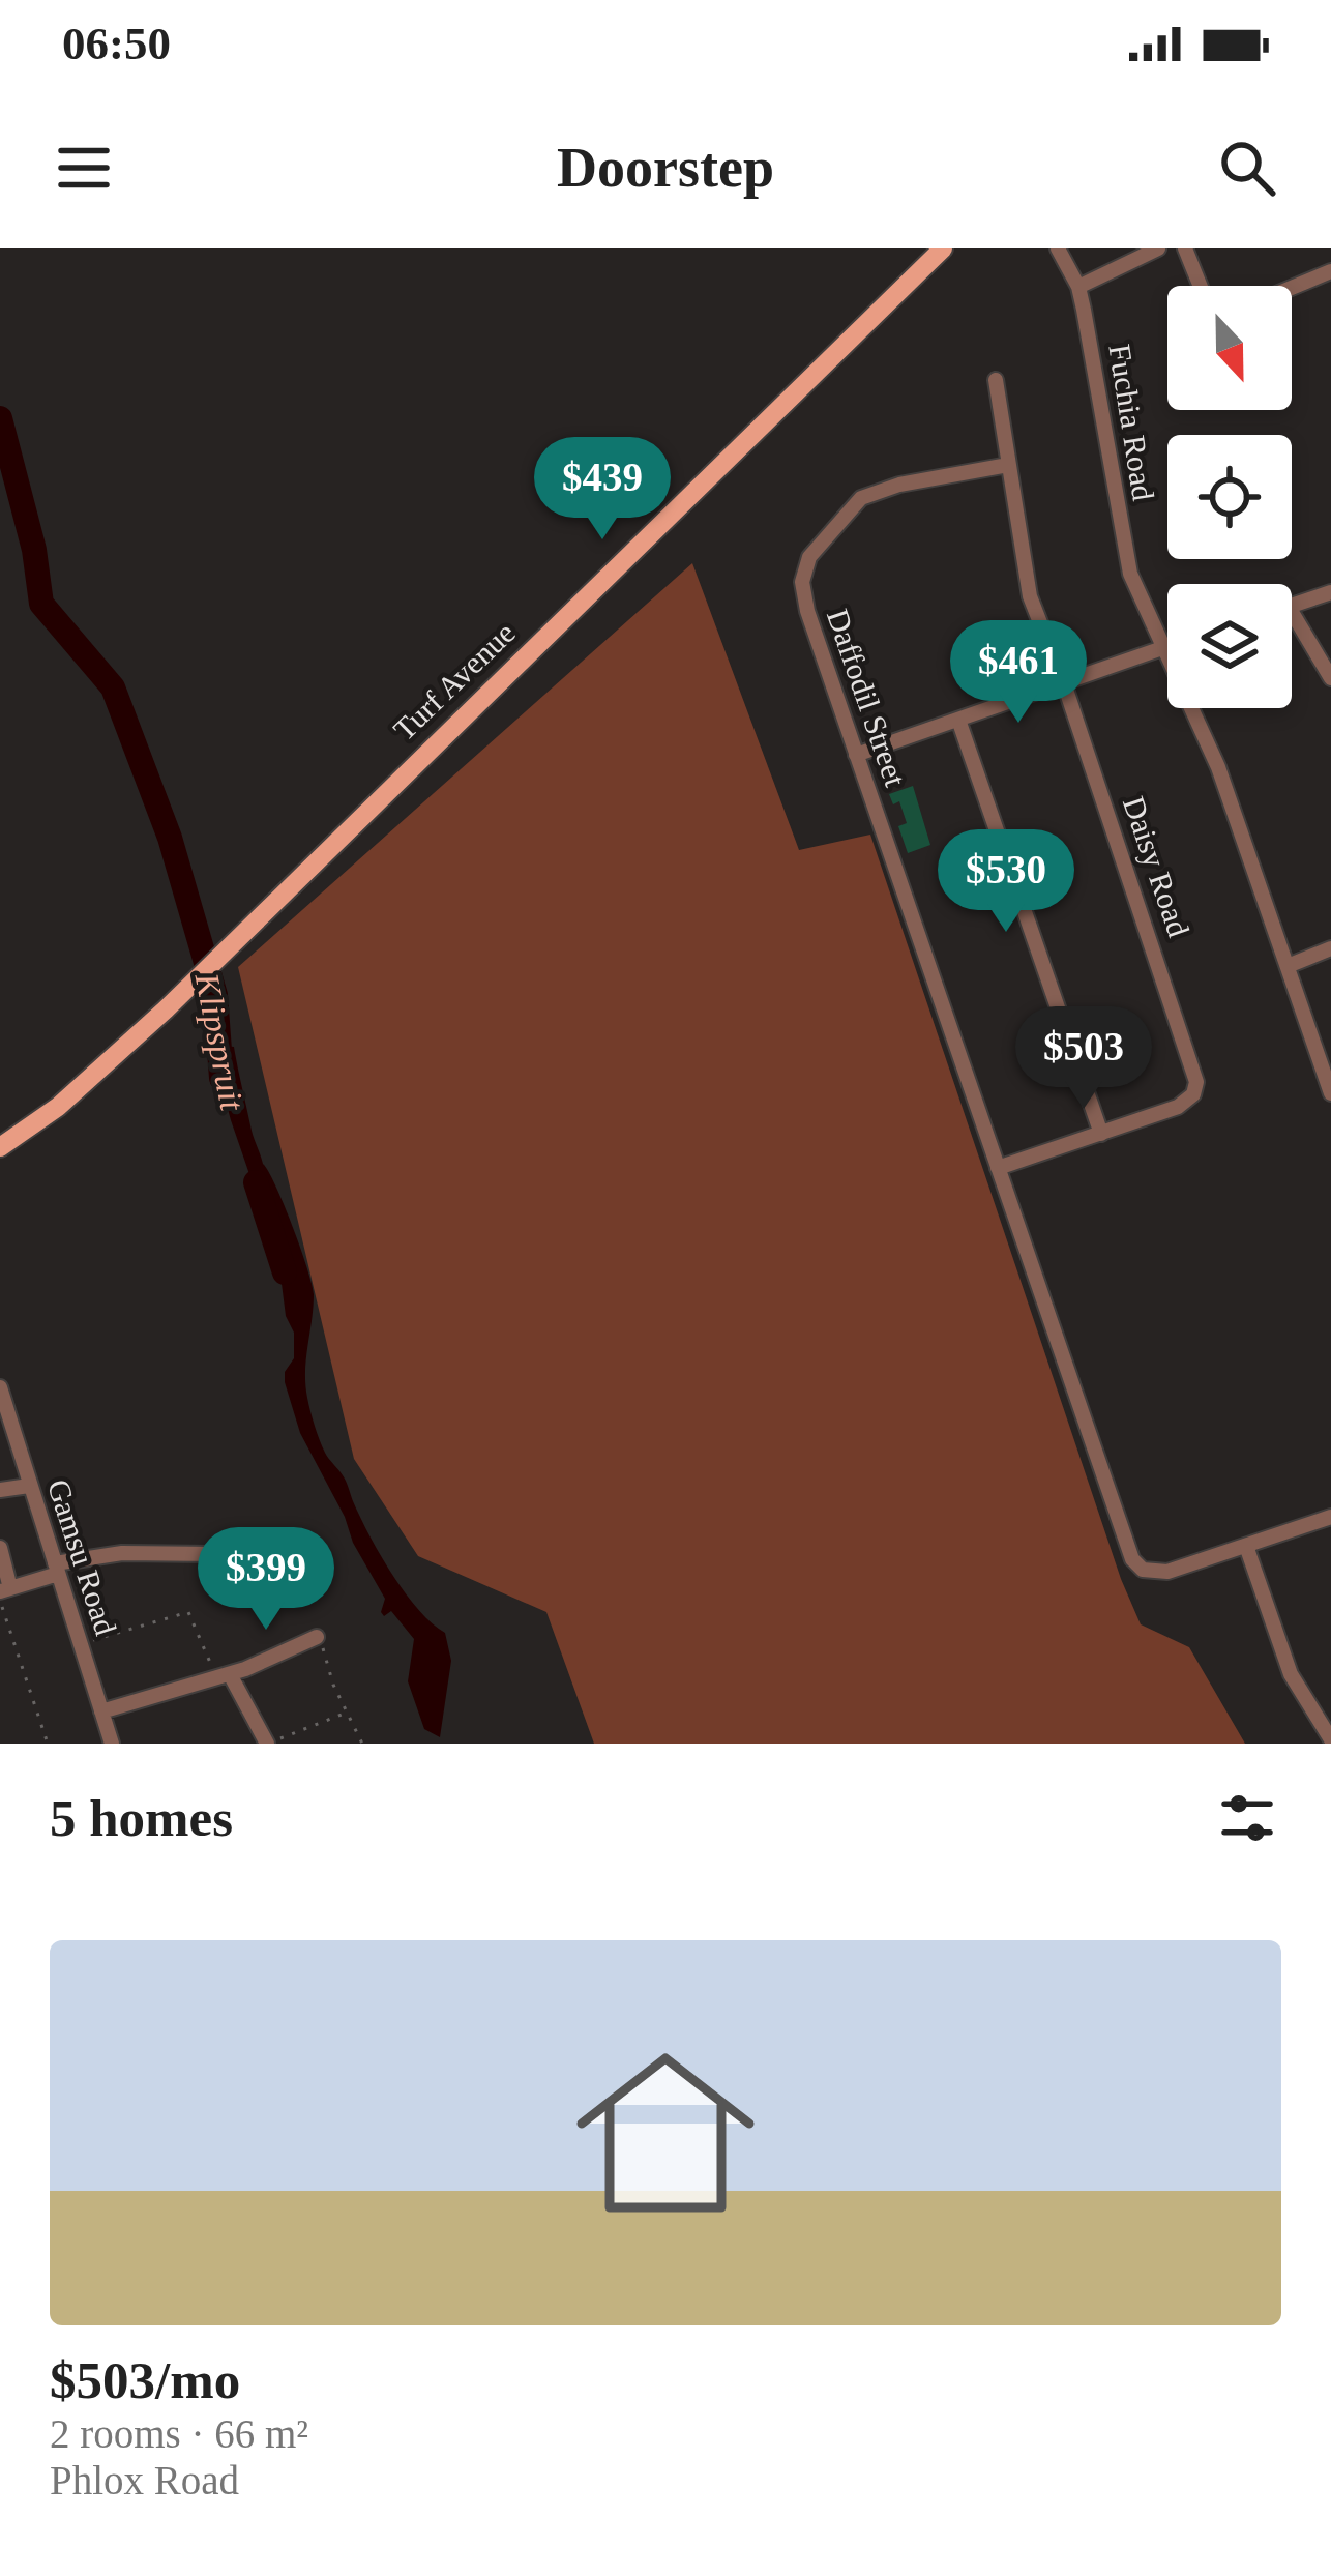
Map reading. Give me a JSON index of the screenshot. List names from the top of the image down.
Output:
{
  "streets": {
    "main road": ["Turf Avenue"],
    "street": [
      "Fuchia Road",
      "Daffodil Street",
      "Daisy Road",
      "Gamsu Road"
    ]
  },
  "crossings": [
    ["Daffodil Street", "Daisy Road"]
  ],
  "water": ["Klipspruit"],
  "north": "bottom",
  "page": {
    "status": "06:50",
    "header": "Doorstep",
    "price": [
      "$439",
      "$461",
      "$530",
      "$503",
      "$399"
    ],
    "heading": "5 homes",
    "list": [
      {
        "name": "$503/mo",
        "note": "2 rooms · 66 m² · Phlox Road"
      }
    ]
  }
}
